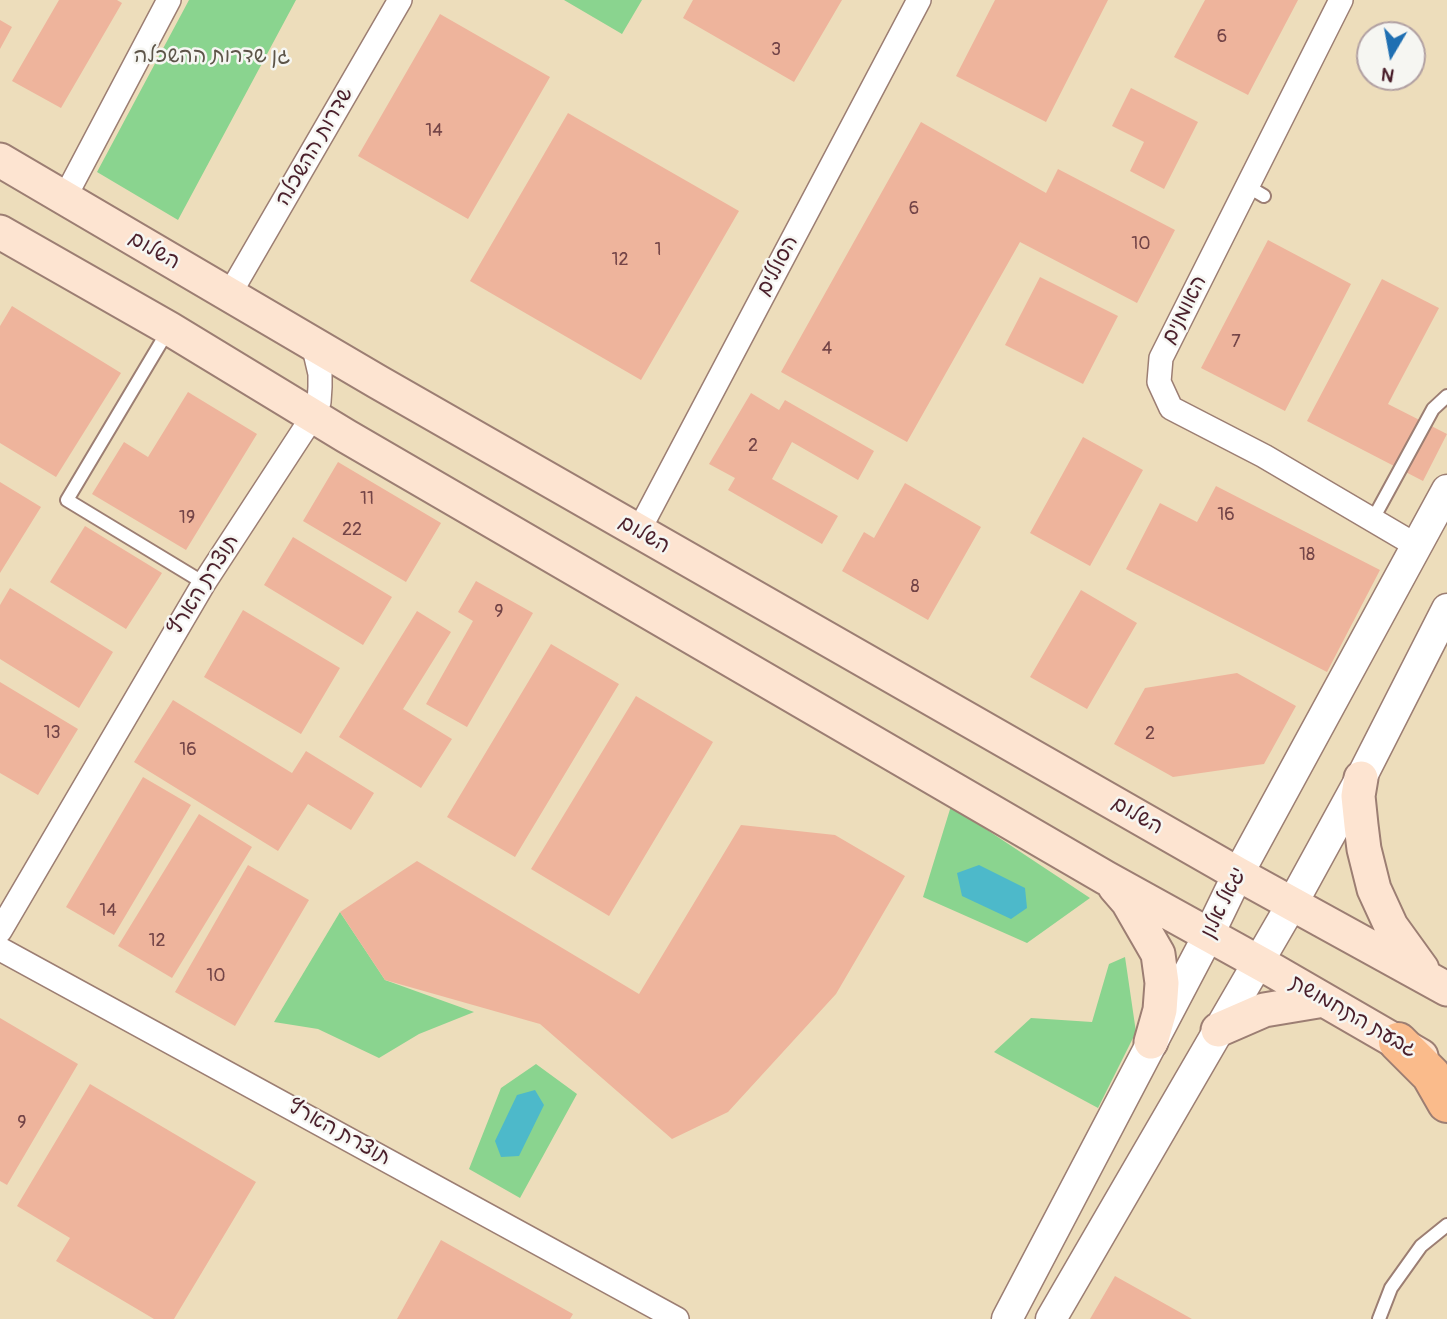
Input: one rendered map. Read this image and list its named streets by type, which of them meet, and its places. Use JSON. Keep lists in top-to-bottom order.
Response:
{
  "streets": {
    "main road": ["השלום", "גבעת התחמושת"],
    "street": [
      "שדרות ההשכלה",
      "הסוללים",
      "האומנים",
      "תוצרת הארץ",
      "יגאל אלון"
    ]
  },
  "crossings": [
    ["שדרות ההשכלה", "השלום"],
    ["השלום", "הסוללים"],
    ["השלום", "תוצרת הארץ"],
    ["השלום", "יגאל אלון"],
    ["האומנים", "יגאל אלון"]
  ],
  "parks": ["גן שדרות ההשכלה"],
  "house_numbers": [
    "6",
    "3",
    "14",
    "6",
    "10",
    "1",
    "12",
    "7",
    "4",
    "2",
    "11",
    "16",
    "19",
    "22",
    "18",
    "8",
    "9",
    "13",
    "2",
    "16",
    "14",
    "12",
    "10",
    "9"
  ],
  "north": "bottom"
}
